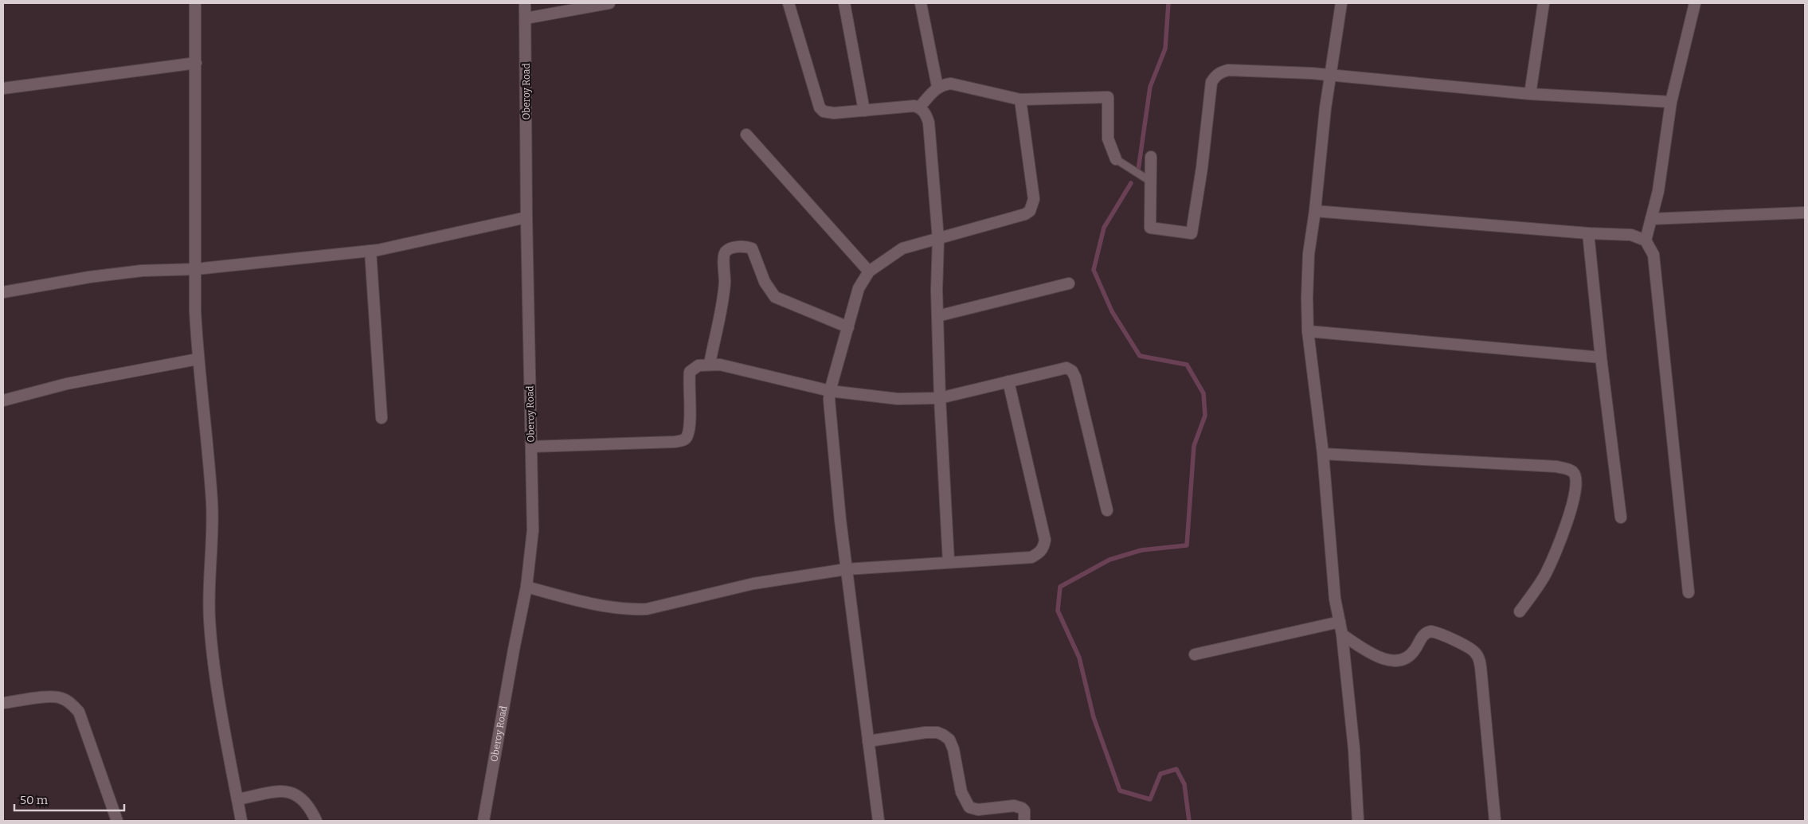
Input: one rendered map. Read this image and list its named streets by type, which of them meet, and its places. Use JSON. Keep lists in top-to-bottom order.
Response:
{
  "streets": {
    "street": ["Oberoy Road"]
  },
  "scale_bar": "50 m"
}
